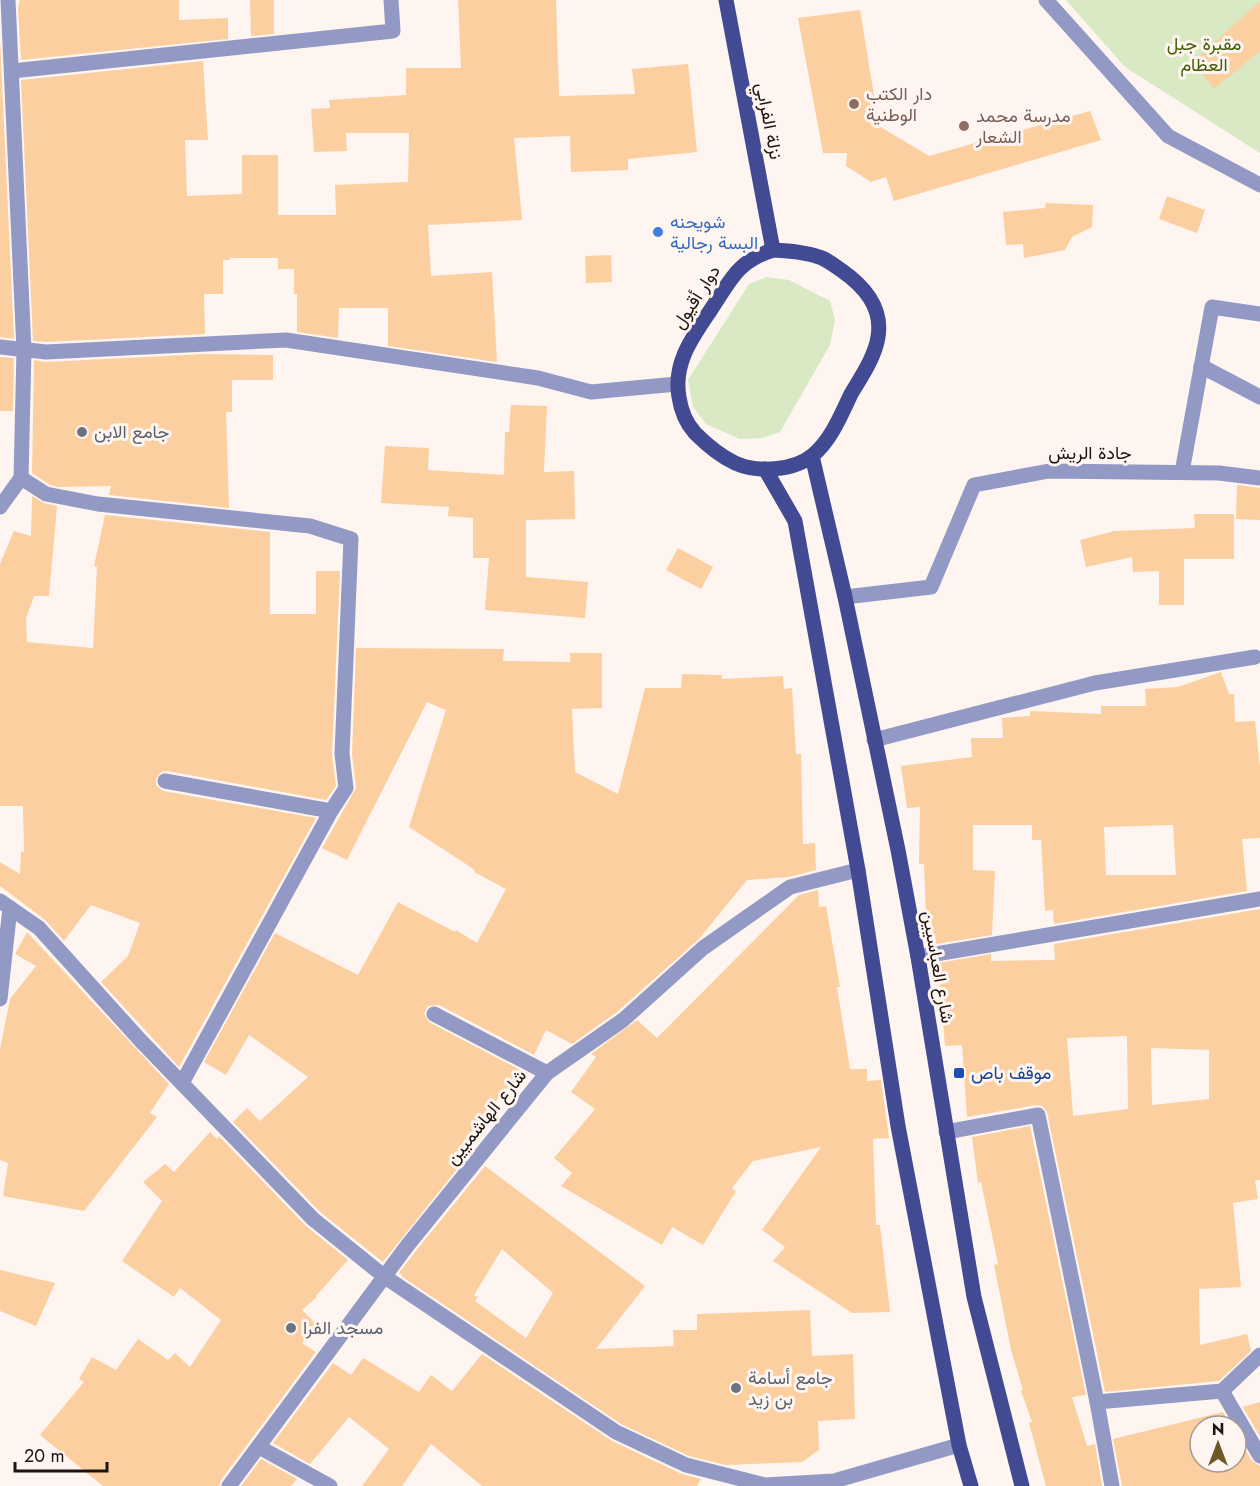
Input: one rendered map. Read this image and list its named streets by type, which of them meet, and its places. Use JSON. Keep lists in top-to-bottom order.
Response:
{
  "streets": {
    "main road": ["نزلة الفرابي", "دوار أقيول", "شارع العباسيين"],
    "street": ["جادة الريش", "شارع الهاشميين"]
  },
  "crossings": [
    ["نزلة الفرابي", "دوار أقيول"],
    ["نزلة الفرابي", "شارع العباسيين"],
    ["دوار أقيول", "شارع العباسيين"],
    ["جادة الريش", "شارع العباسيين"]
  ],
  "parks": ["مقبرة جبل العظام"],
  "places": {
    "other": [
      "دار الكتب الوطنية",
      "مدرسة محمد الشعار",
      "شويحنه البسة رجالية",
      "جامع الابن",
      "مسجد الفرا",
      "جامع أسامة بن زيد"
    ],
    "transit": ["موقف باص"]
  },
  "scale_bar": "20 m",
  "north": "top"
}
